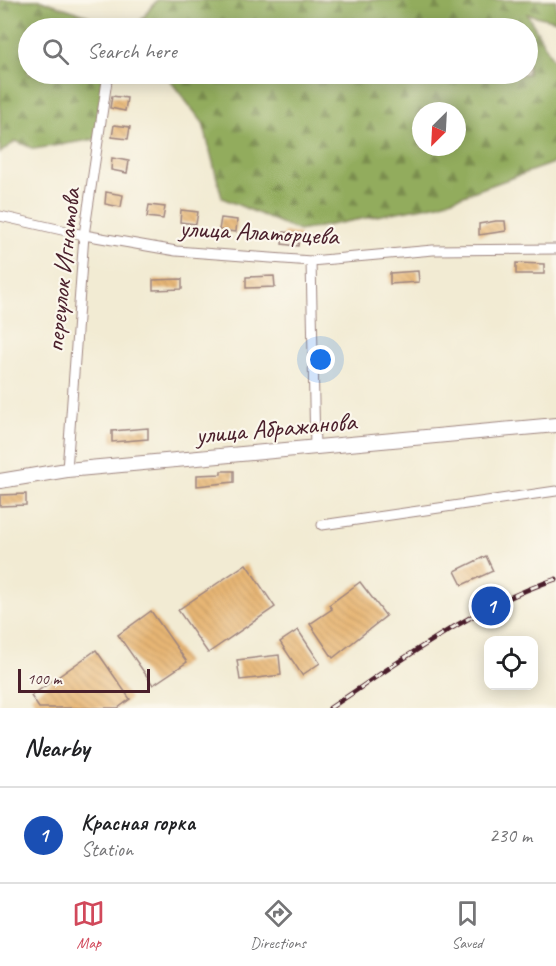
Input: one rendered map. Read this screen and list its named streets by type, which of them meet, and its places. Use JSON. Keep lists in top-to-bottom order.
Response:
{
  "streets": {
    "main road": ["улица Абражанова"],
    "street": ["улица Алаторцева", "переулок Игнатова"]
  },
  "crossings": [
    ["улица Алаторцева", "переулок Игнатова"],
    ["переулок Игнатова", "улица Абражанова"]
  ],
  "scale_bar": "100 m",
  "north": "bottom left",
  "page": {
    "search": "Search here",
    "pins": "1",
    "scale": "100 m",
    "heading": "Nearby",
    "list": [
      {
        "mark": "1",
        "name": "Красная горка",
        "note": "Station",
        "value": "230 m"
      }
    ],
    "nav": ["Map", "Directions", "Saved"]
  }
}
